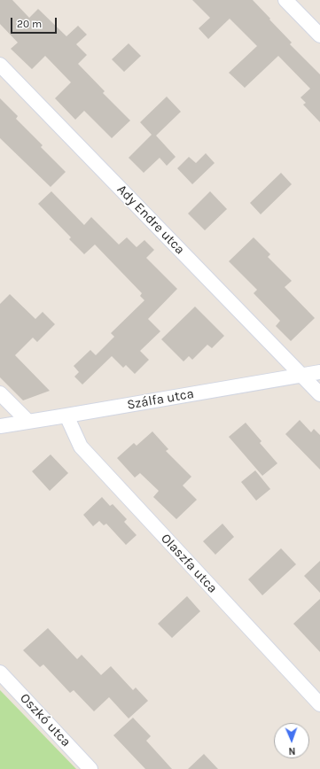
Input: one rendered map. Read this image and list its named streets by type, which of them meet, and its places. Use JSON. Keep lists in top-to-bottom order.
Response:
{
  "streets": {
    "street": [
      "Ady Endre utca",
      "Szálfa utca",
      "Olaszfa utca",
      "Oszkó utca"
    ]
  },
  "crossings": [
    ["Ady Endre utca", "Szálfa utca"],
    ["Szálfa utca", "Olaszfa utca"]
  ],
  "scale_bar": "20 m",
  "north": "bottom"
}
